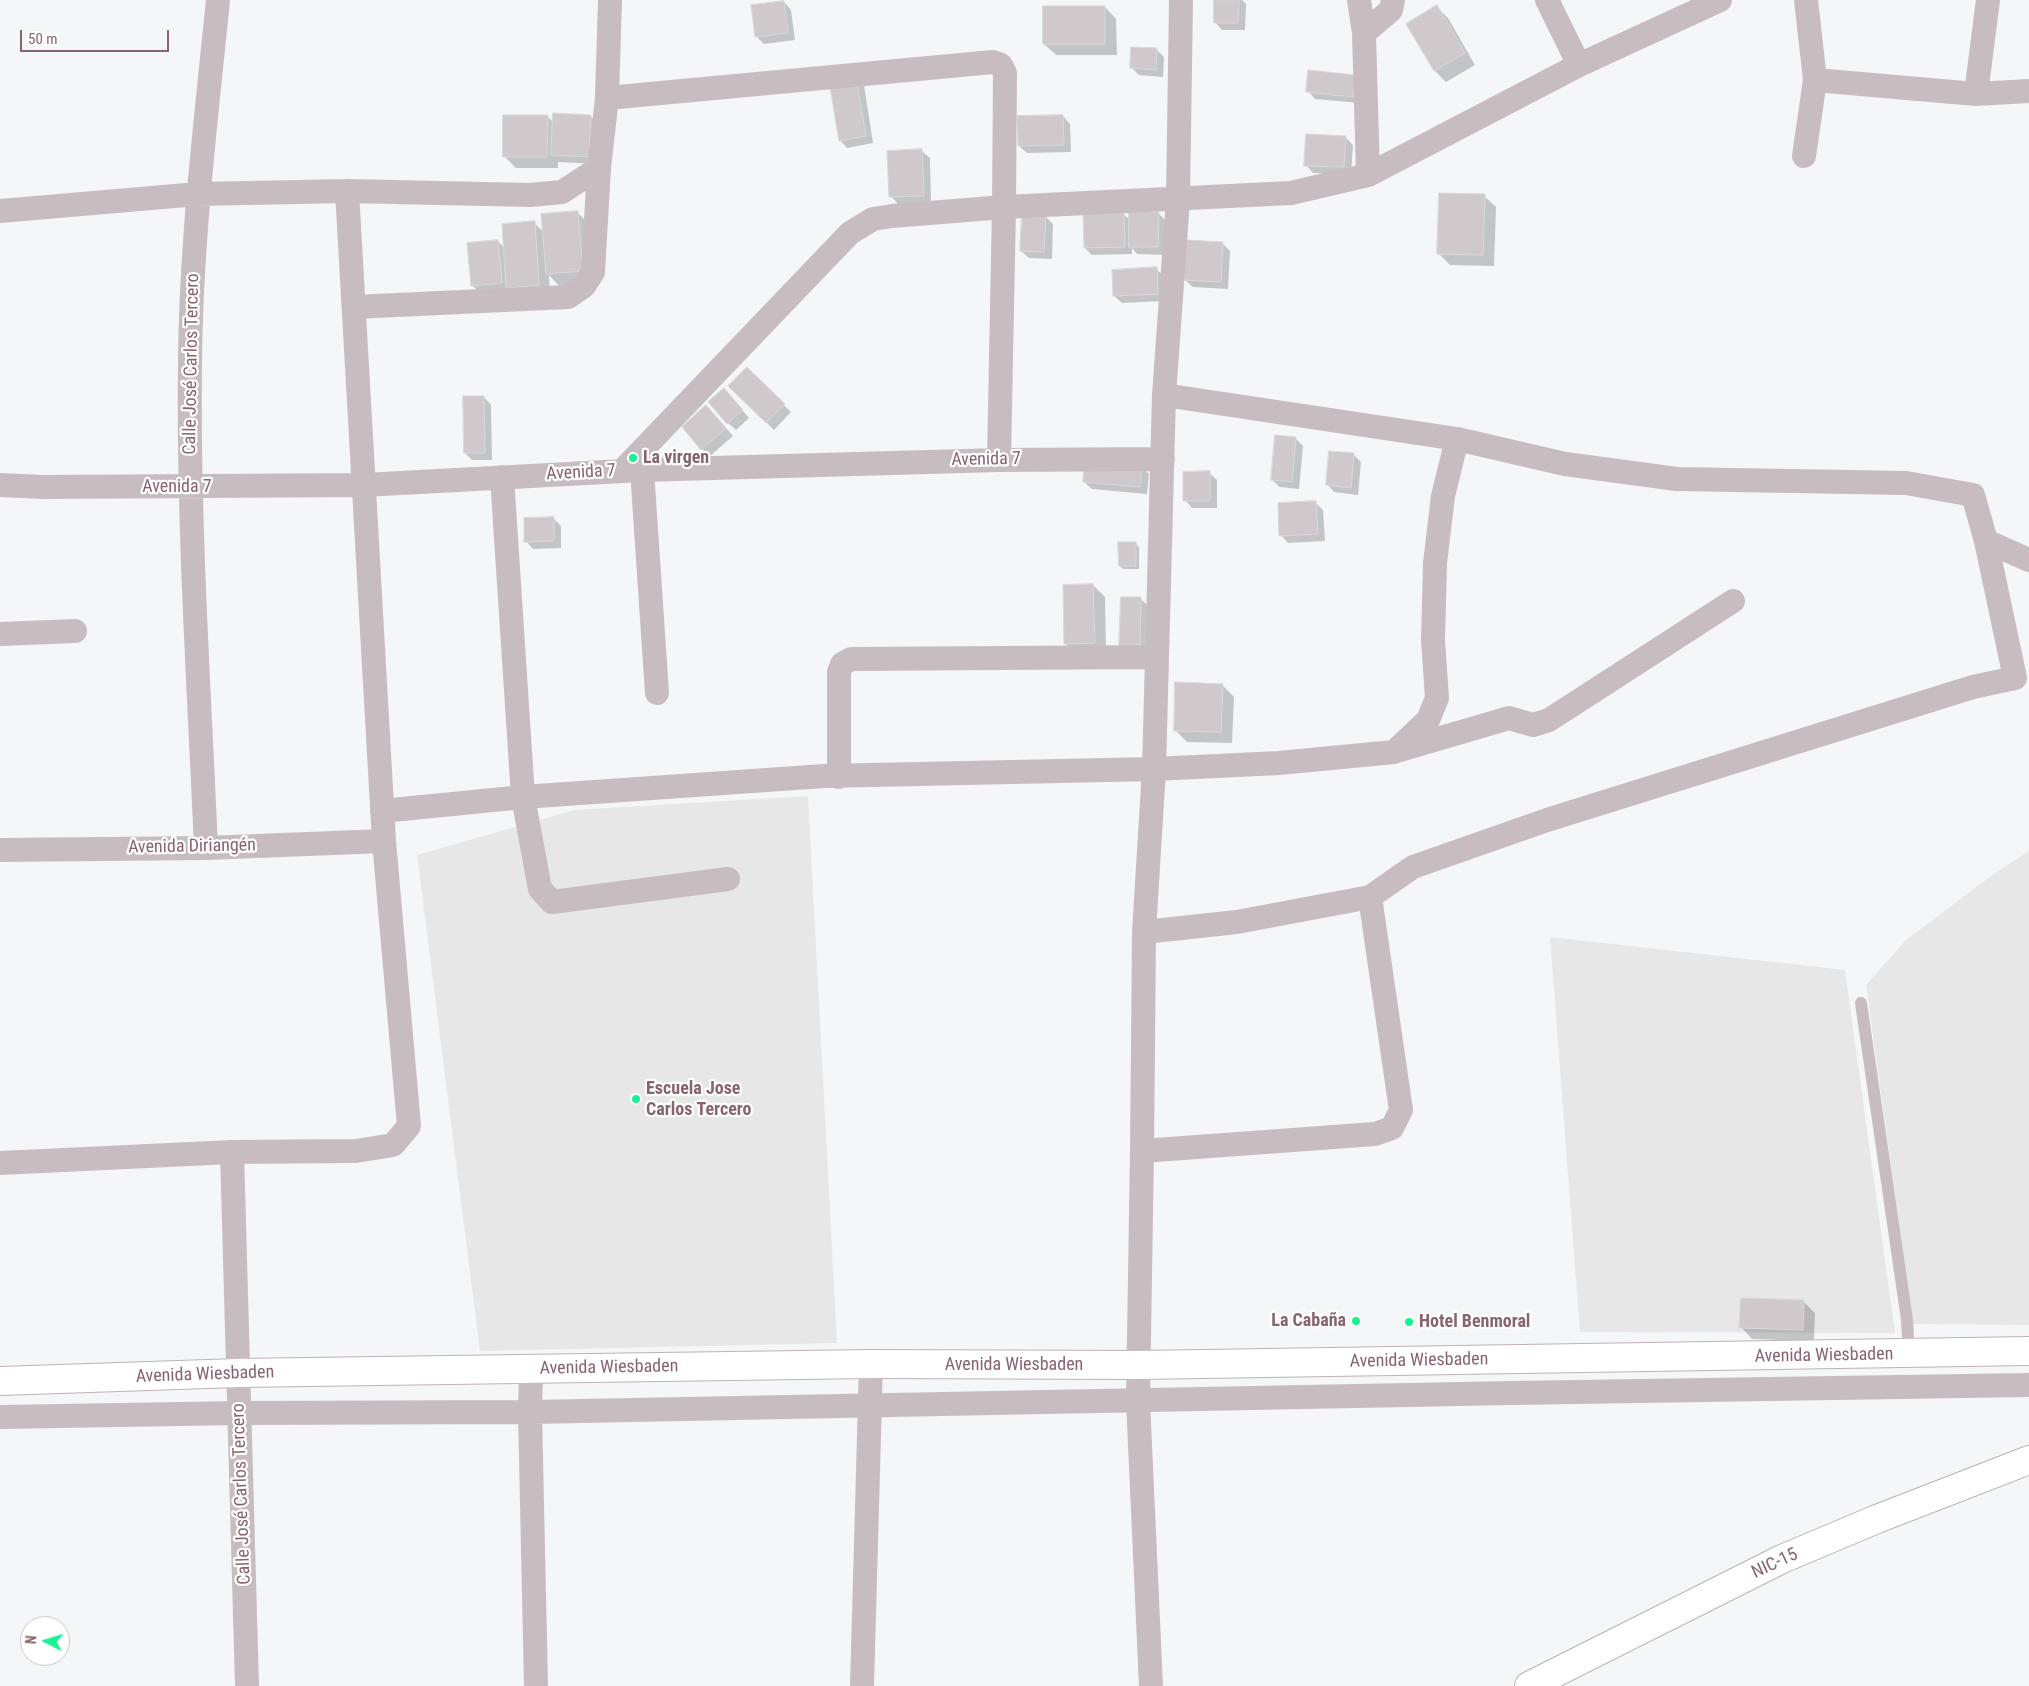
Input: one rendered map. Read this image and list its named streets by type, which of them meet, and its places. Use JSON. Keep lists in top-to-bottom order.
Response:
{
  "streets": {
    "main road": ["Avenida Wiesbaden", "NIC-15"],
    "street": ["Calle José Carlos Tercero", "Avenida 7", "Avenida Diriangén"]
  },
  "crossings": [
    ["Calle José Carlos Tercero", "Avenida 7"],
    ["Calle José Carlos Tercero", "Avenida Diriangén"],
    ["Calle José Carlos Tercero", "Avenida Wiesbaden"]
  ],
  "places": [
    "La virgen",
    "Escuela Jose Carlos Tercero",
    "La Cabaña",
    "Hotel Benmoral"
  ],
  "scale_bar": "50 m",
  "north": "left"
}
